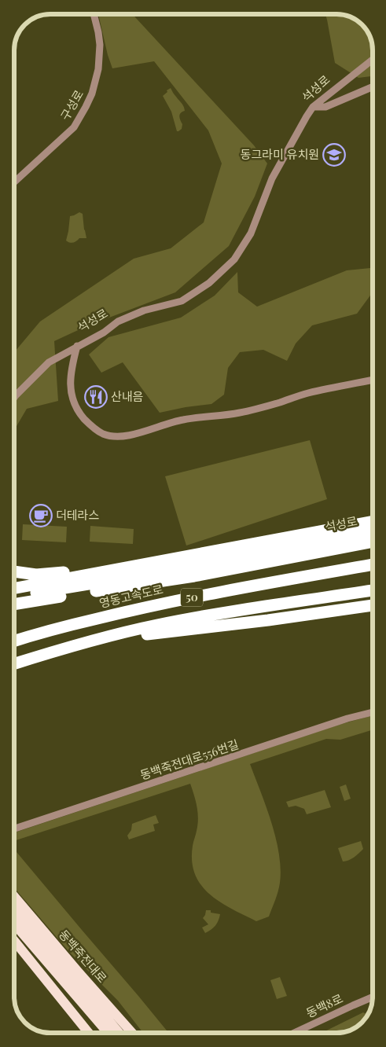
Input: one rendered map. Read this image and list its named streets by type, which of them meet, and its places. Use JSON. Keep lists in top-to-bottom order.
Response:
{
  "streets": {
    "highway": ["석성로", "영동고속도로", "50"],
    "main road": ["동백죽전대로"],
    "street": ["구성로", "동백죽전대로556번길", "동백8로"]
  },
  "places": {
    "school or university": ["동그라미 유치원"],
    "restaurant": ["산내음"],
    "cafe": ["더테라스"]
  }
}
